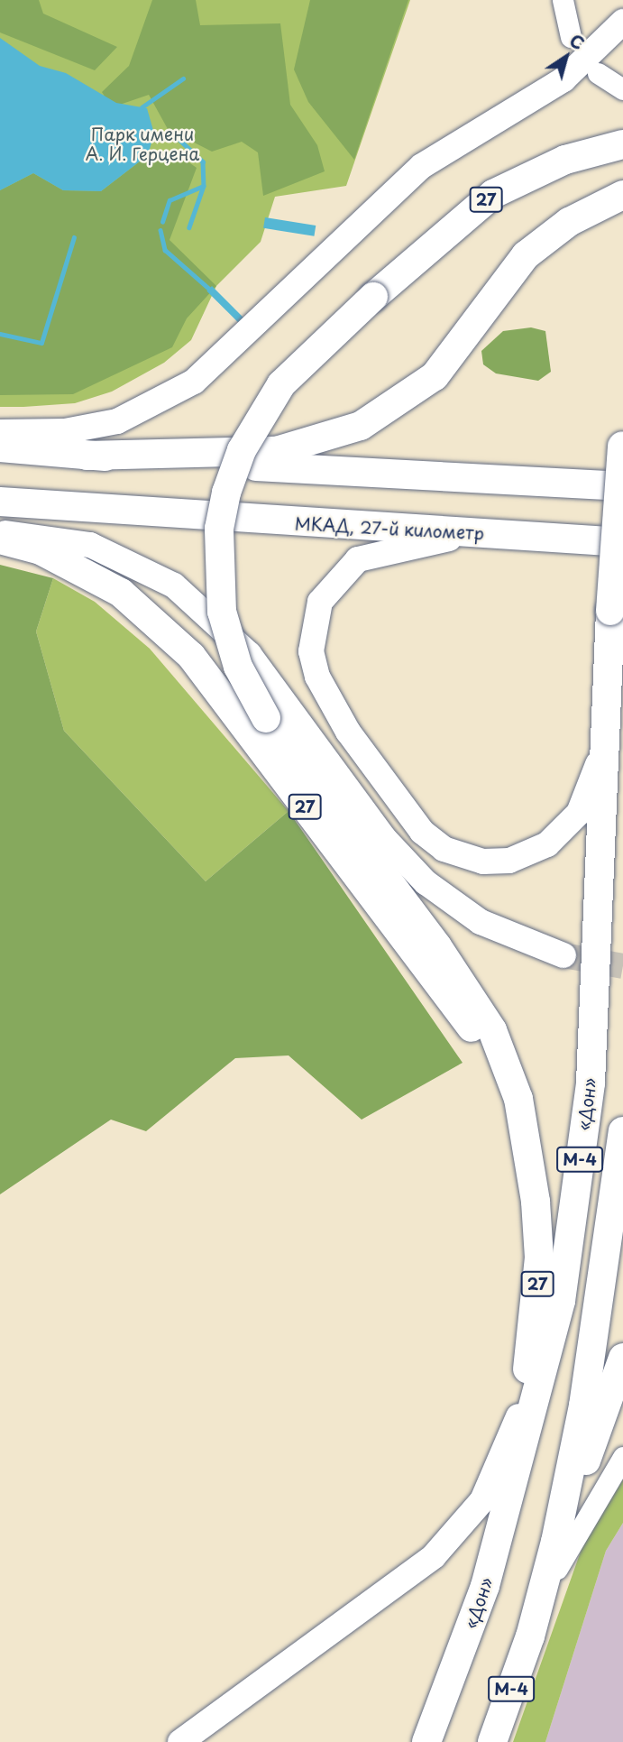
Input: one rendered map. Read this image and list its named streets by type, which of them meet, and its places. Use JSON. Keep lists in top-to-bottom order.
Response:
{
  "streets": {
    "highway": [
      "27",
      "МКАД, 27-й километр",
      "«Дон»",
      "М-4"
    ]
  },
  "crossings": [
    ["27", "«Дон»"]
  ],
  "parks": ["Парк имени А. И. Герцена"],
  "north": "top right"
}
